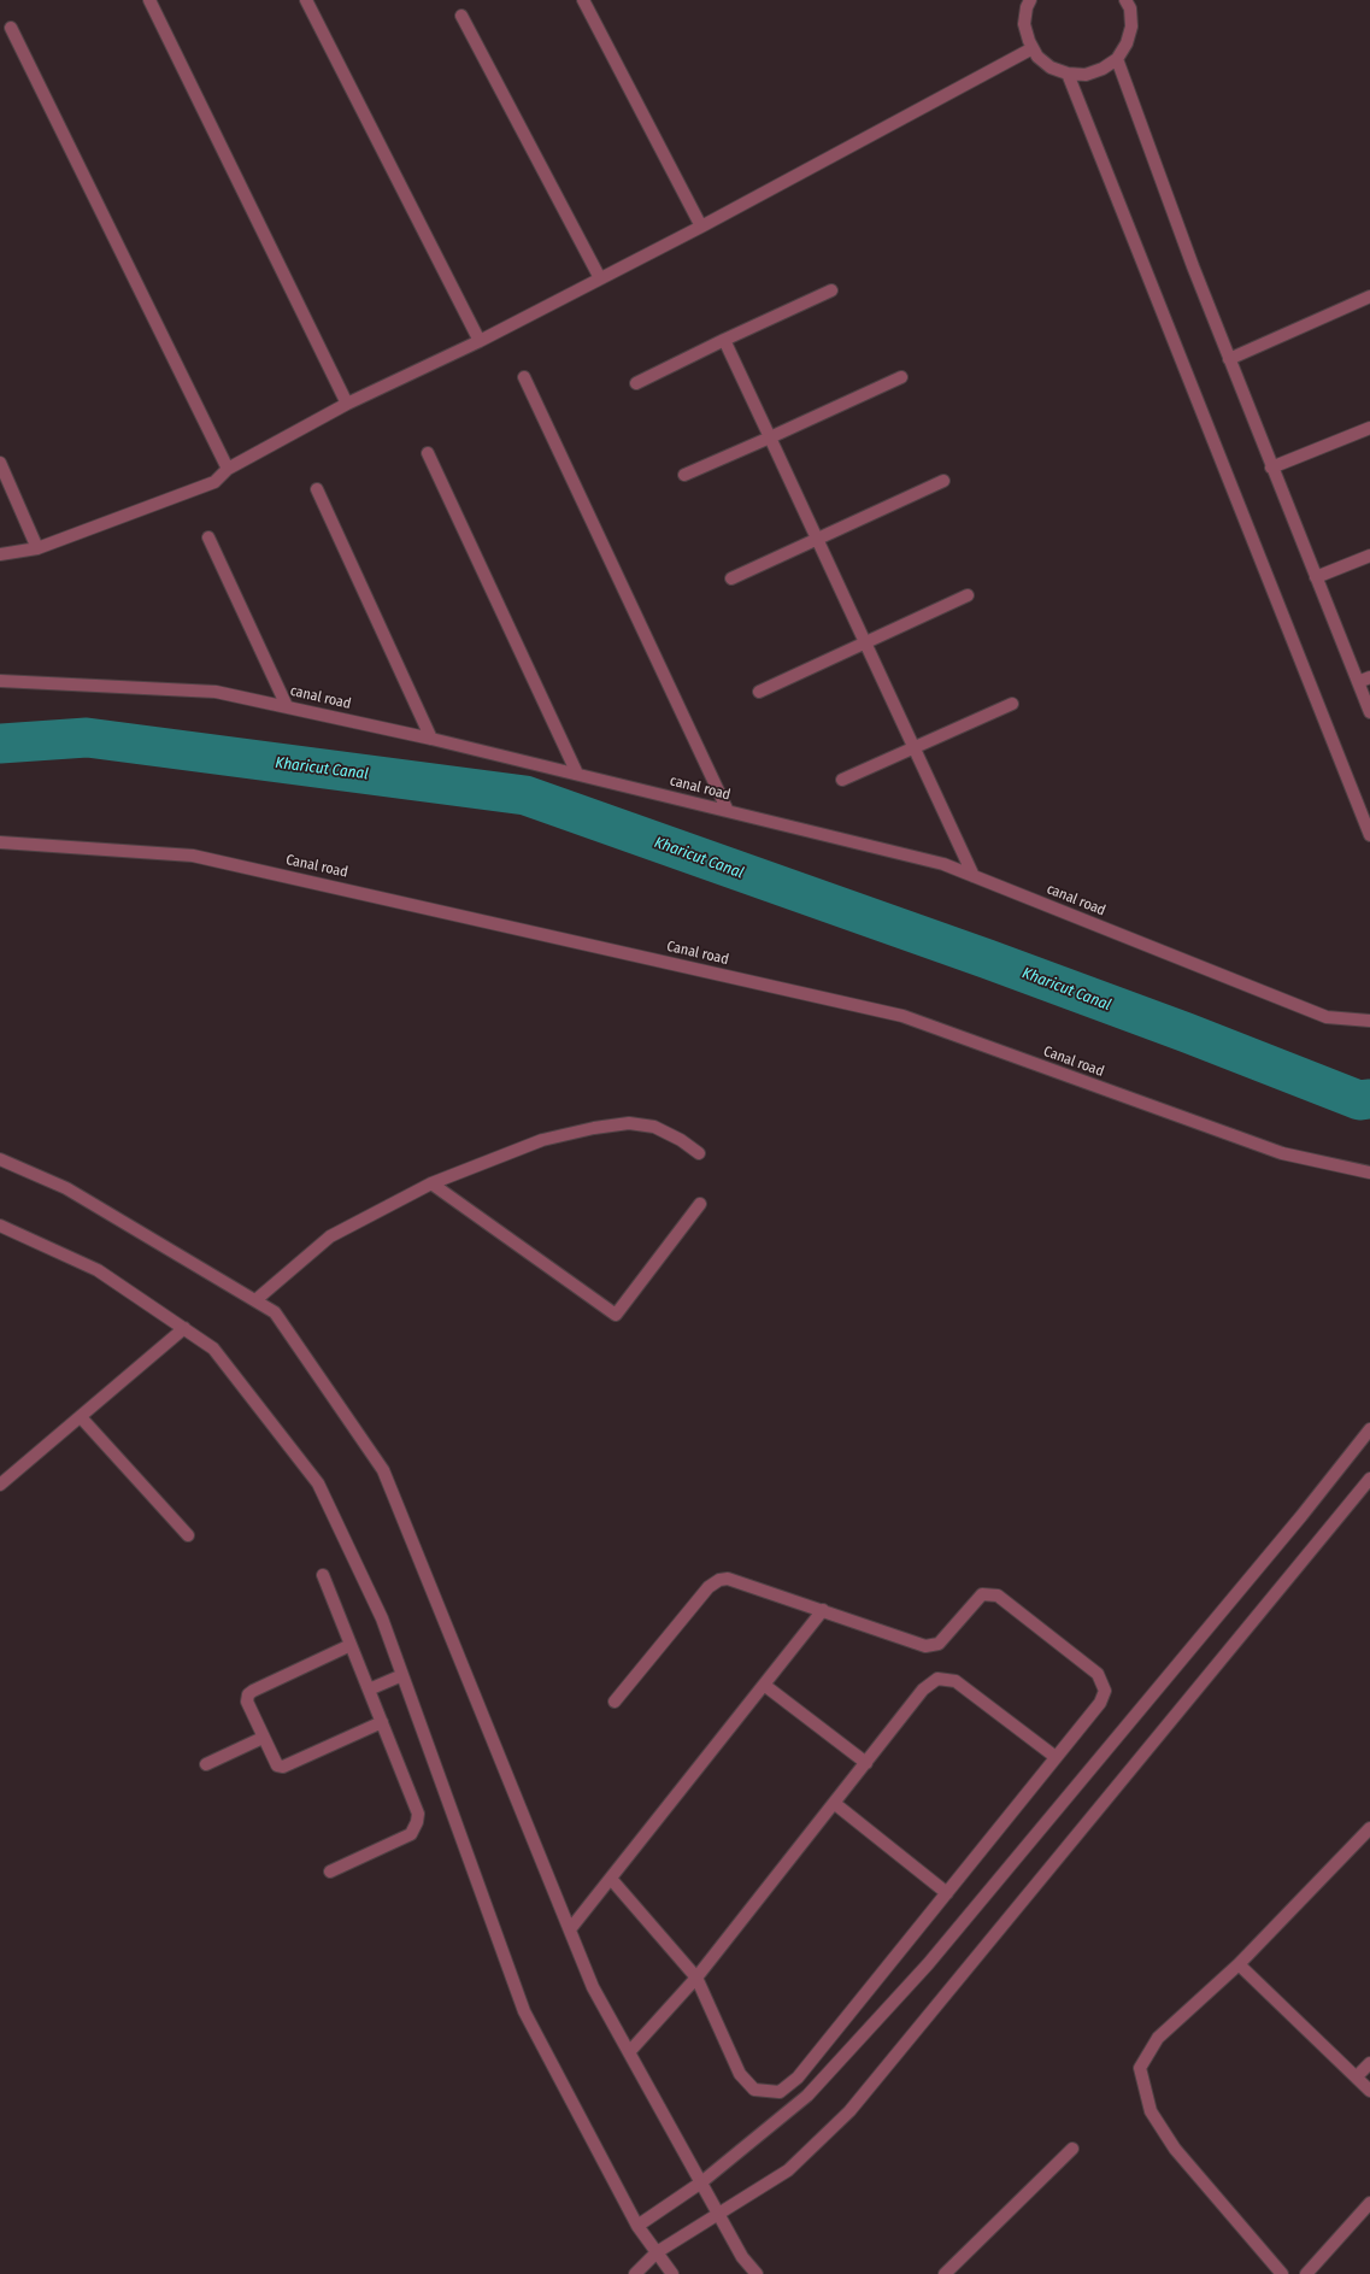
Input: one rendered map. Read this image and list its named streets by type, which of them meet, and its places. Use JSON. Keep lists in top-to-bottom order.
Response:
{
  "streets": {
    "street": ["canal road", "Canal road"]
  },
  "water": ["Kharicut Canal"]
}
